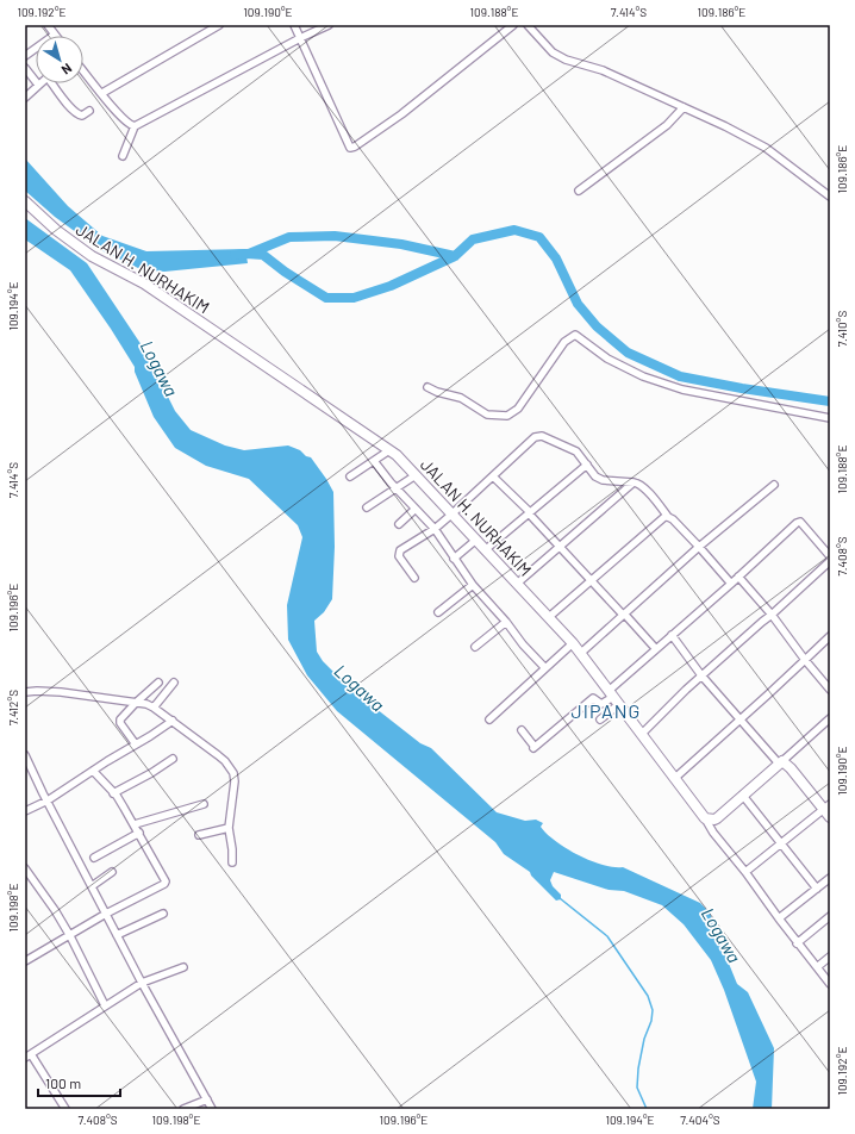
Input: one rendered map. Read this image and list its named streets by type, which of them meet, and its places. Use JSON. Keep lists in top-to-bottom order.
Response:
{
  "streets": {
    "main road": ["JALAN H. NURHAKIM"]
  },
  "districts": ["JIPANG"],
  "water": ["Logawa"],
  "scale_bar": "100 m",
  "north": "bottom right",
  "coordinates": [
    "109.192°E",
    "109.190°E",
    "109.188°E",
    "7.414°S",
    "109.186°E",
    "109.194°E",
    "7.410°S",
    "7.408°S",
    "109.196°E",
    "7.412°S",
    "109.198°E",
    "7.404°S"
  ]
}
